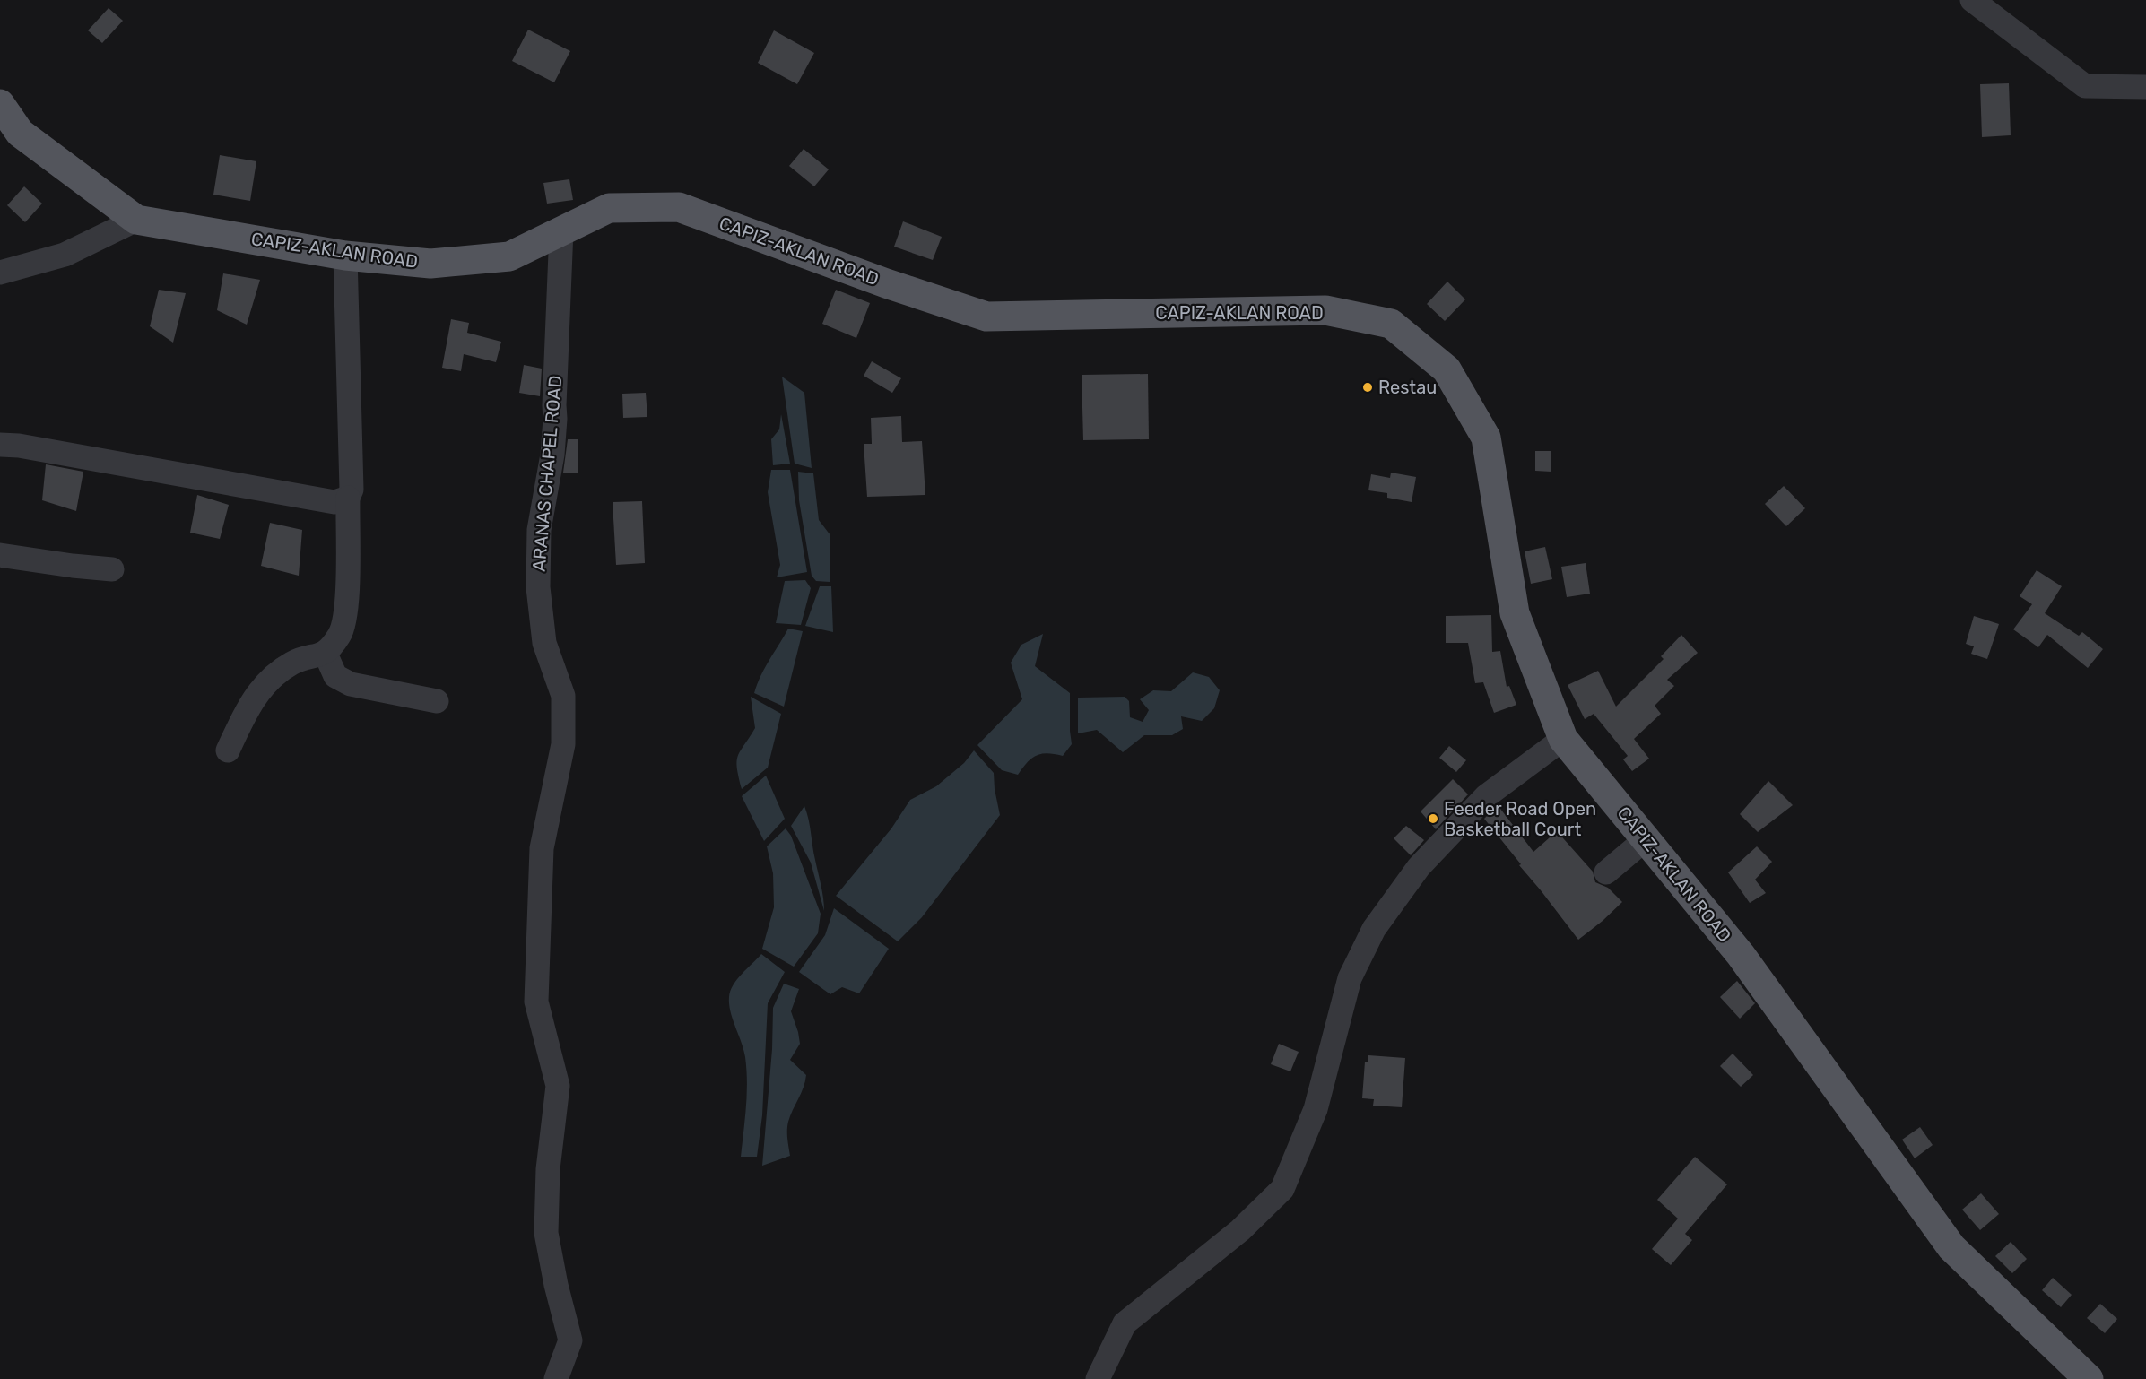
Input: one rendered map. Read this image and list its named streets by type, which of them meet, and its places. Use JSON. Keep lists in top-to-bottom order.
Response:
{
  "streets": {
    "main road": ["CAPIZ-AKLAN ROAD"],
    "street": ["ARANAS CHAPEL ROAD"]
  },
  "crossings": [
    ["CAPIZ-AKLAN ROAD", "ARANAS CHAPEL ROAD"]
  ],
  "places": ["Restau", "Feeder Road Open Basketball Court"]
}
